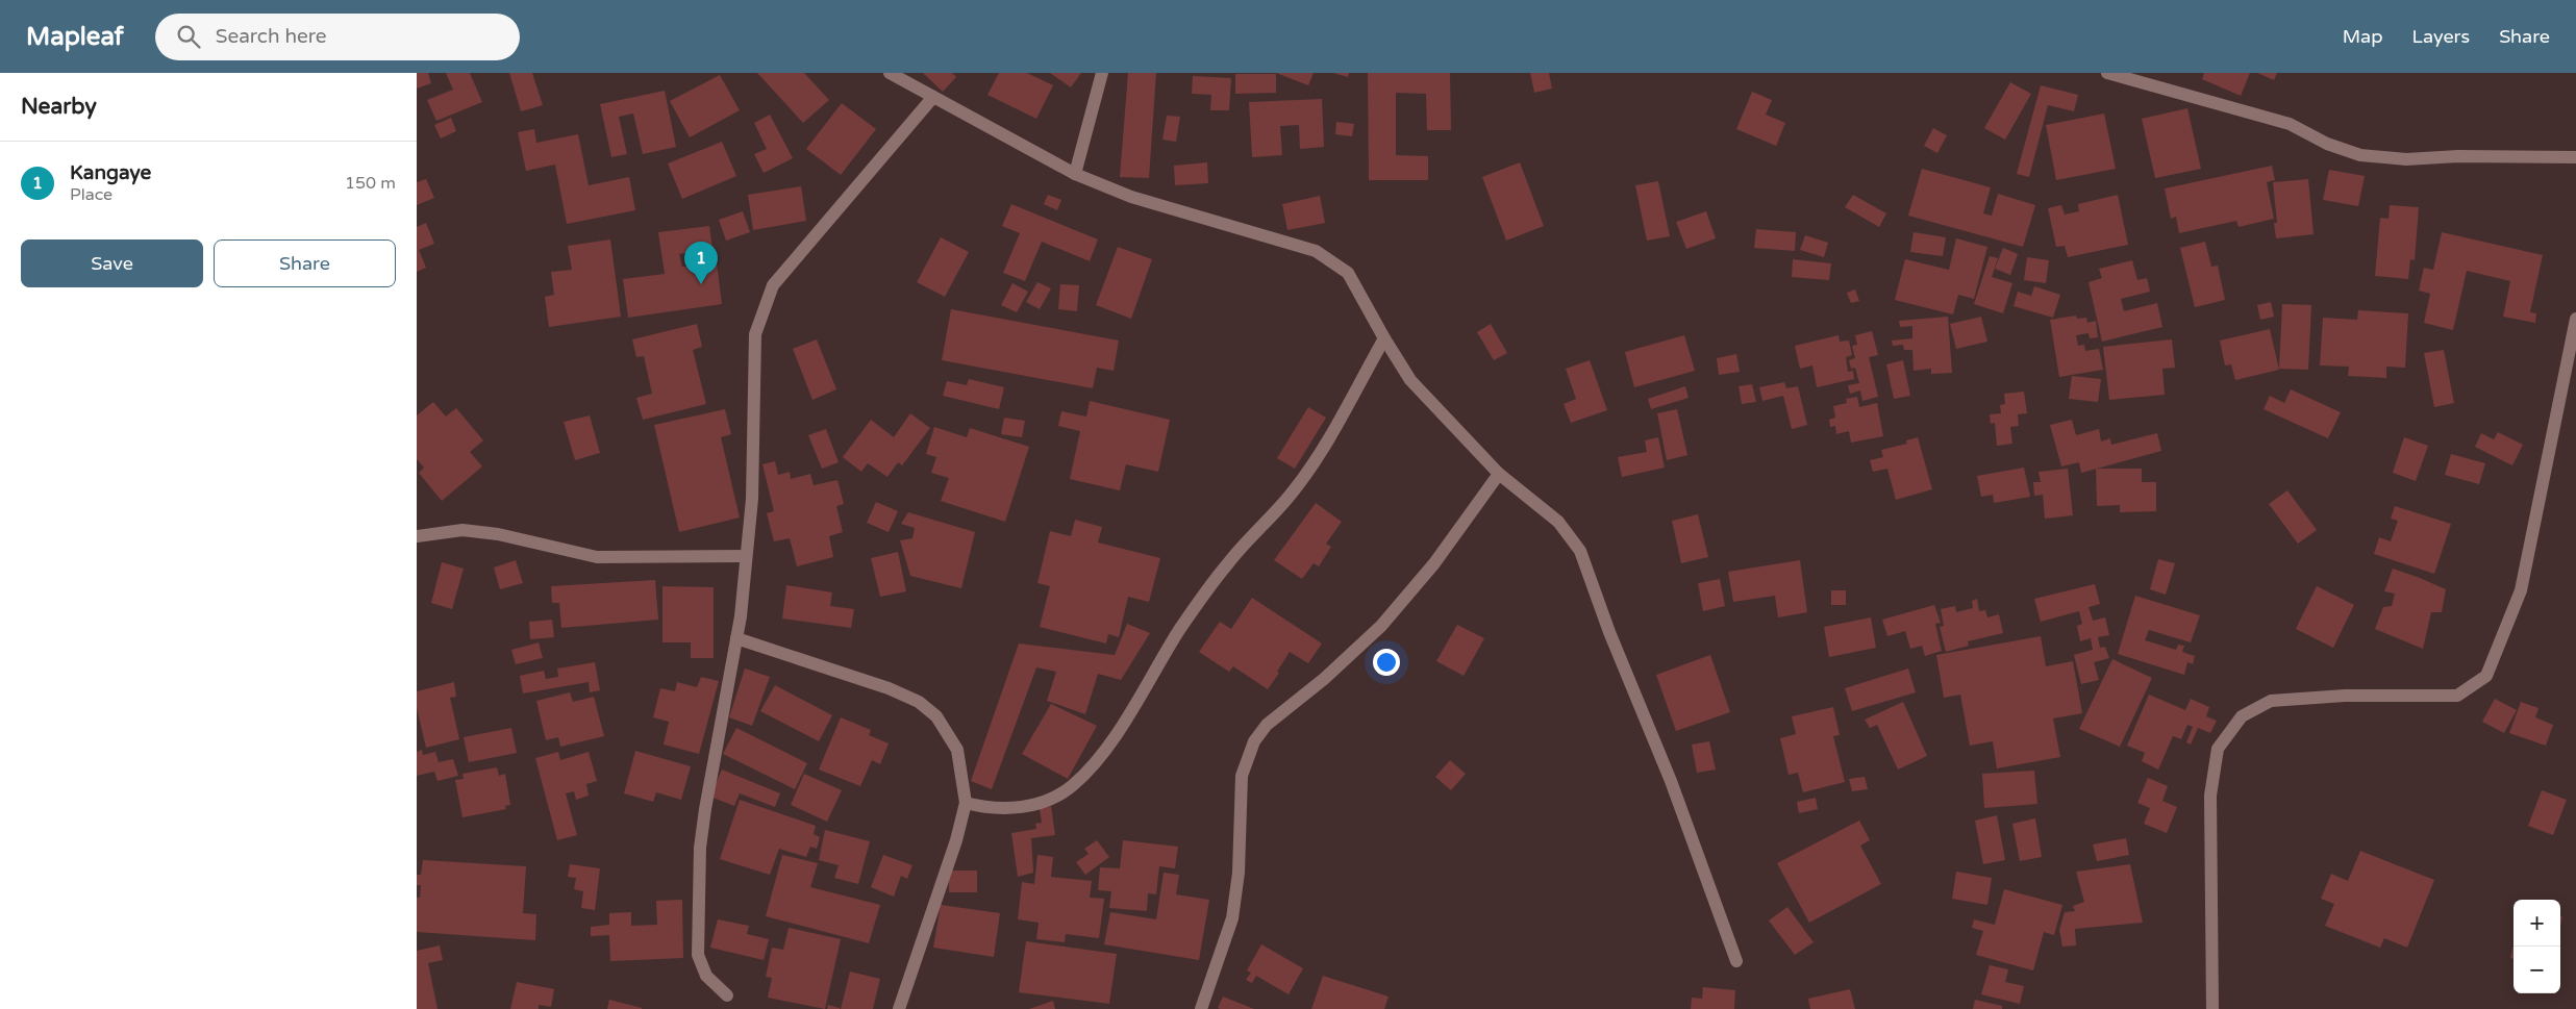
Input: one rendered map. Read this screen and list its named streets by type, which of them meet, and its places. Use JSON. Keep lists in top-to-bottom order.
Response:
{
  "page": {
    "header": "Mapleaf",
    "search": "Search here",
    "nav": ["Map", "Layers", "Share"],
    "heading": "Nearby",
    "list": [
      {
        "mark": "1",
        "name": "Kangaye",
        "note": "Place",
        "value": "150 m"
      }
    ],
    "buttons": ["Save", "Share"],
    "pins": "1",
    "map_buttons": ["+", "−"]
  }
}
